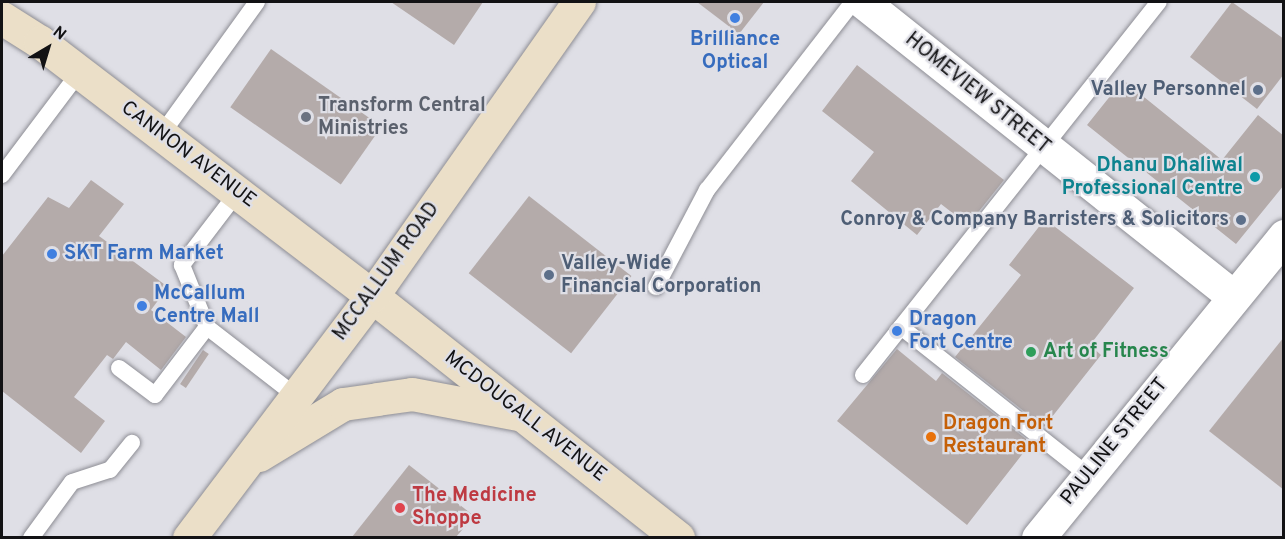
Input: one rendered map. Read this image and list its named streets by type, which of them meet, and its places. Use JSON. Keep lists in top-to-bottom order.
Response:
{
  "streets": {
    "main road": ["CANNON AVENUE", "MCCALLUM ROAD", "MCDOUGALL AVENUE"],
    "street": ["HOMEVIEW STREET", "PAULINE STREET"]
  },
  "crossings": [
    ["HOMEVIEW STREET", "PAULINE STREET"],
    ["CANNON AVENUE", "MCCALLUM ROAD"],
    ["CANNON AVENUE", "MCDOUGALL AVENUE"],
    ["MCCALLUM ROAD", "MCDOUGALL AVENUE"]
  ],
  "places": [
    "Brilliance Optical",
    "Valley Personnel",
    "Transform Central Ministries",
    "Dhanu Dhaliwal Professional Centre",
    "Conroy & Company Barristers & Solicitors",
    "SKT Farm Market",
    "Valley-Wide Financial Corporation",
    "McCallum Centre Mall",
    "Dragon Fort Centre",
    "Art of Fitness",
    "Dragon Fort Restaurant",
    "The Medicine Shoppe"
  ],
  "north": "top right"
}
